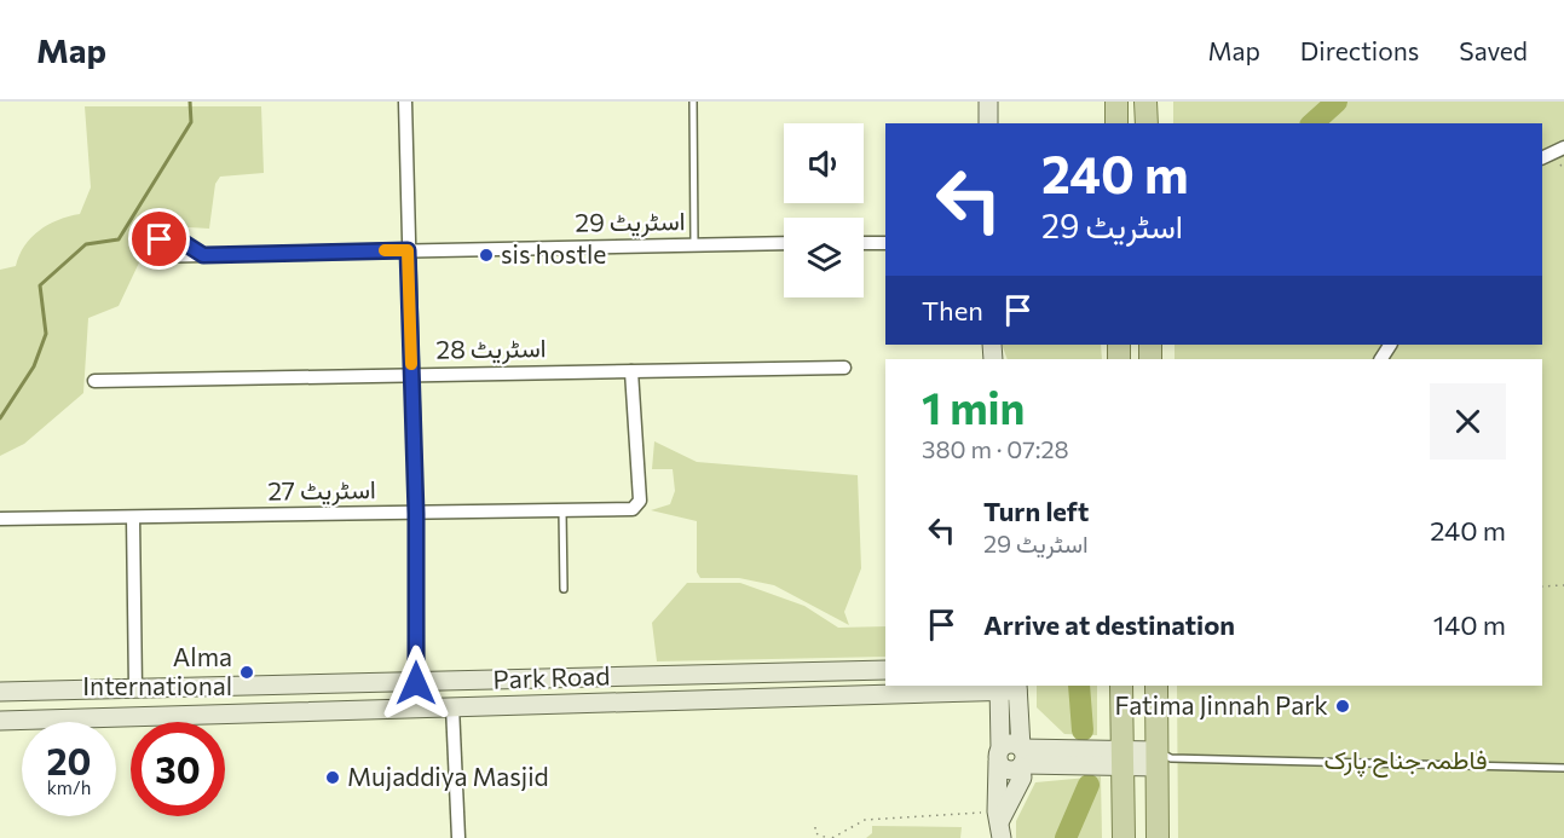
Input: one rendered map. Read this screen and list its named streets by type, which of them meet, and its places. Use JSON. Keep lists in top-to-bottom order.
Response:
{
  "streets": {
    "street": [
      "اسٹریٹ 29",
      "اسٹریٹ 28",
      "اسٹریٹ 27",
      "Park Road"
    ]
  },
  "crossings": [
    ["اسٹریٹ 28", "اسٹریٹ 27"]
  ],
  "parks": ["فاطمہ جناح پارک"],
  "places": [
    "sis hostle",
    "Alma International",
    "Fatima Jinnah Park",
    "Mujaddiya Masjid"
  ],
  "page": {
    "header": "Map",
    "nav": ["Map", "Directions", "Saved"],
    "turn": ["240 m", "اسٹریٹ 29"],
    "then": "Then",
    "heading": ["1 min", "380 m · 07:28"],
    "list": [
      {
        "name": "Turn left",
        "note": "اسٹریٹ 29",
        "value": "240 m"
      },
      {
        "name": "Arrive at destination",
        "value": "140 m"
      }
    ],
    "speed": "20 km/h",
    "limit": "30"
  }
}
